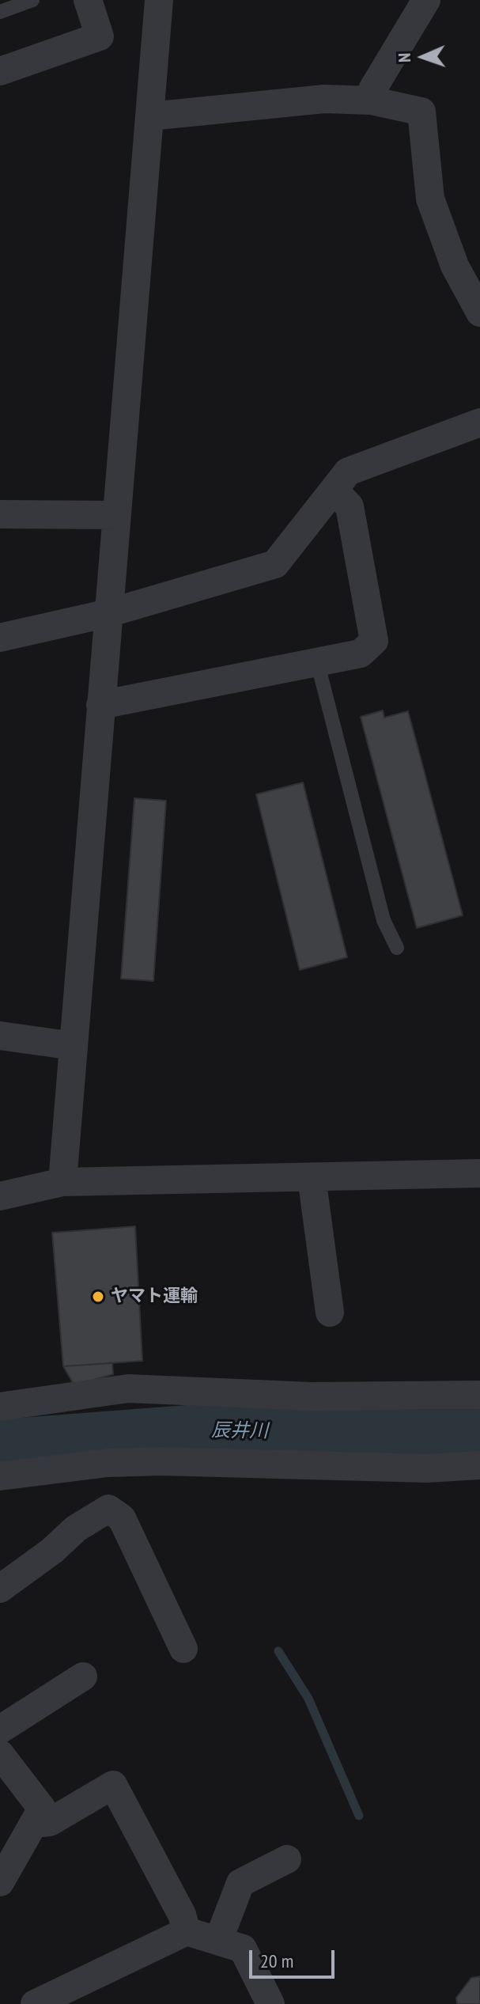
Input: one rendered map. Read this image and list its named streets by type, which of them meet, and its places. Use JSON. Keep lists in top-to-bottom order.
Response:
{
  "water": ["辰井川"],
  "places": ["ヤマト運輸"],
  "scale_bar": "20 m",
  "north": "left"
}
